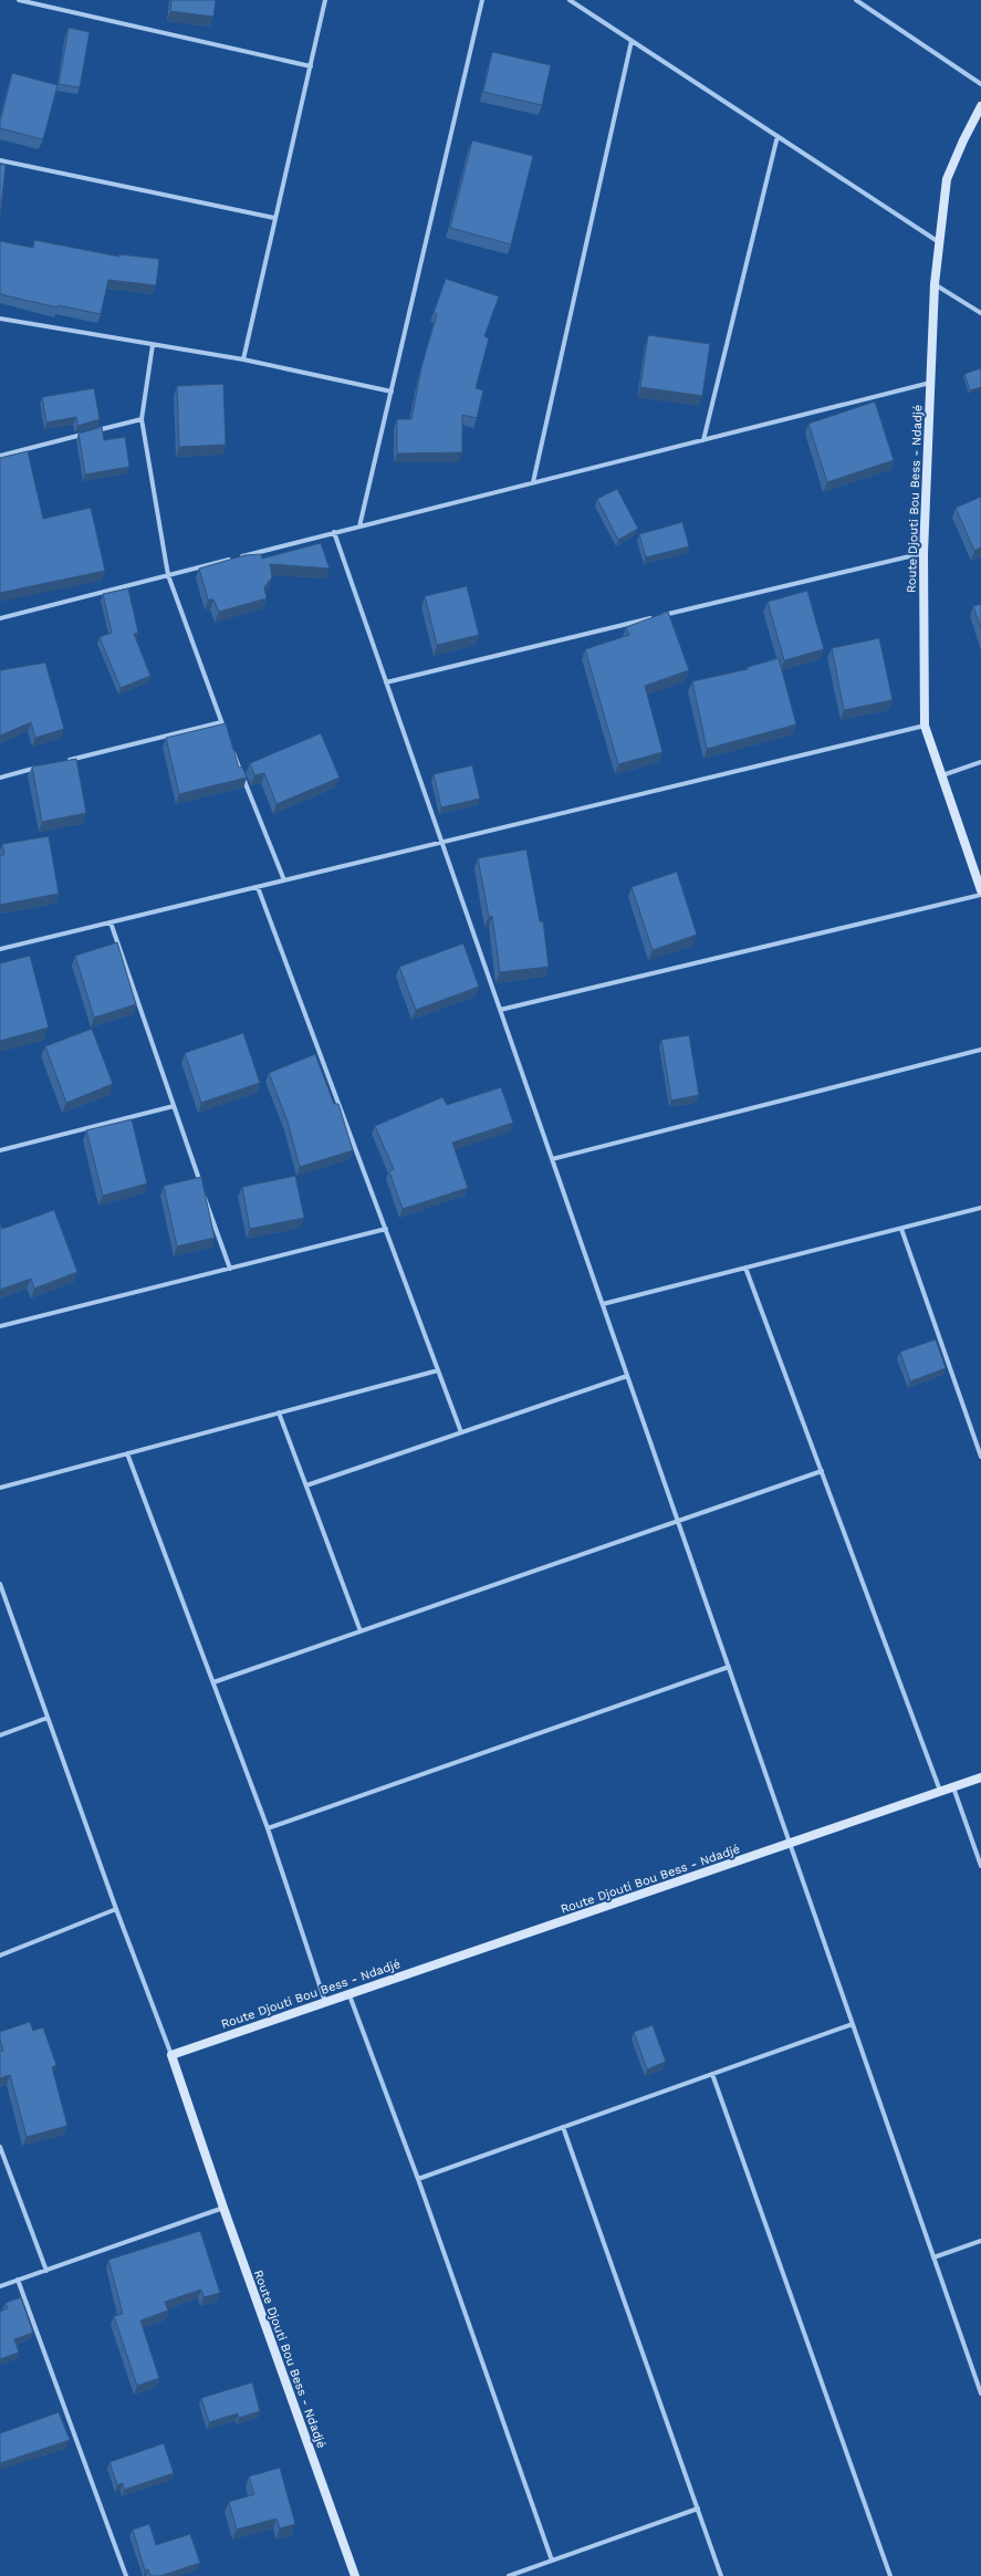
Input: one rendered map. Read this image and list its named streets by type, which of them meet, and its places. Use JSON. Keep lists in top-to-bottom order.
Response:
{
  "streets": {
    "main road": ["Route Djouti Bou Bess - Ndadjé"]
  }
}
